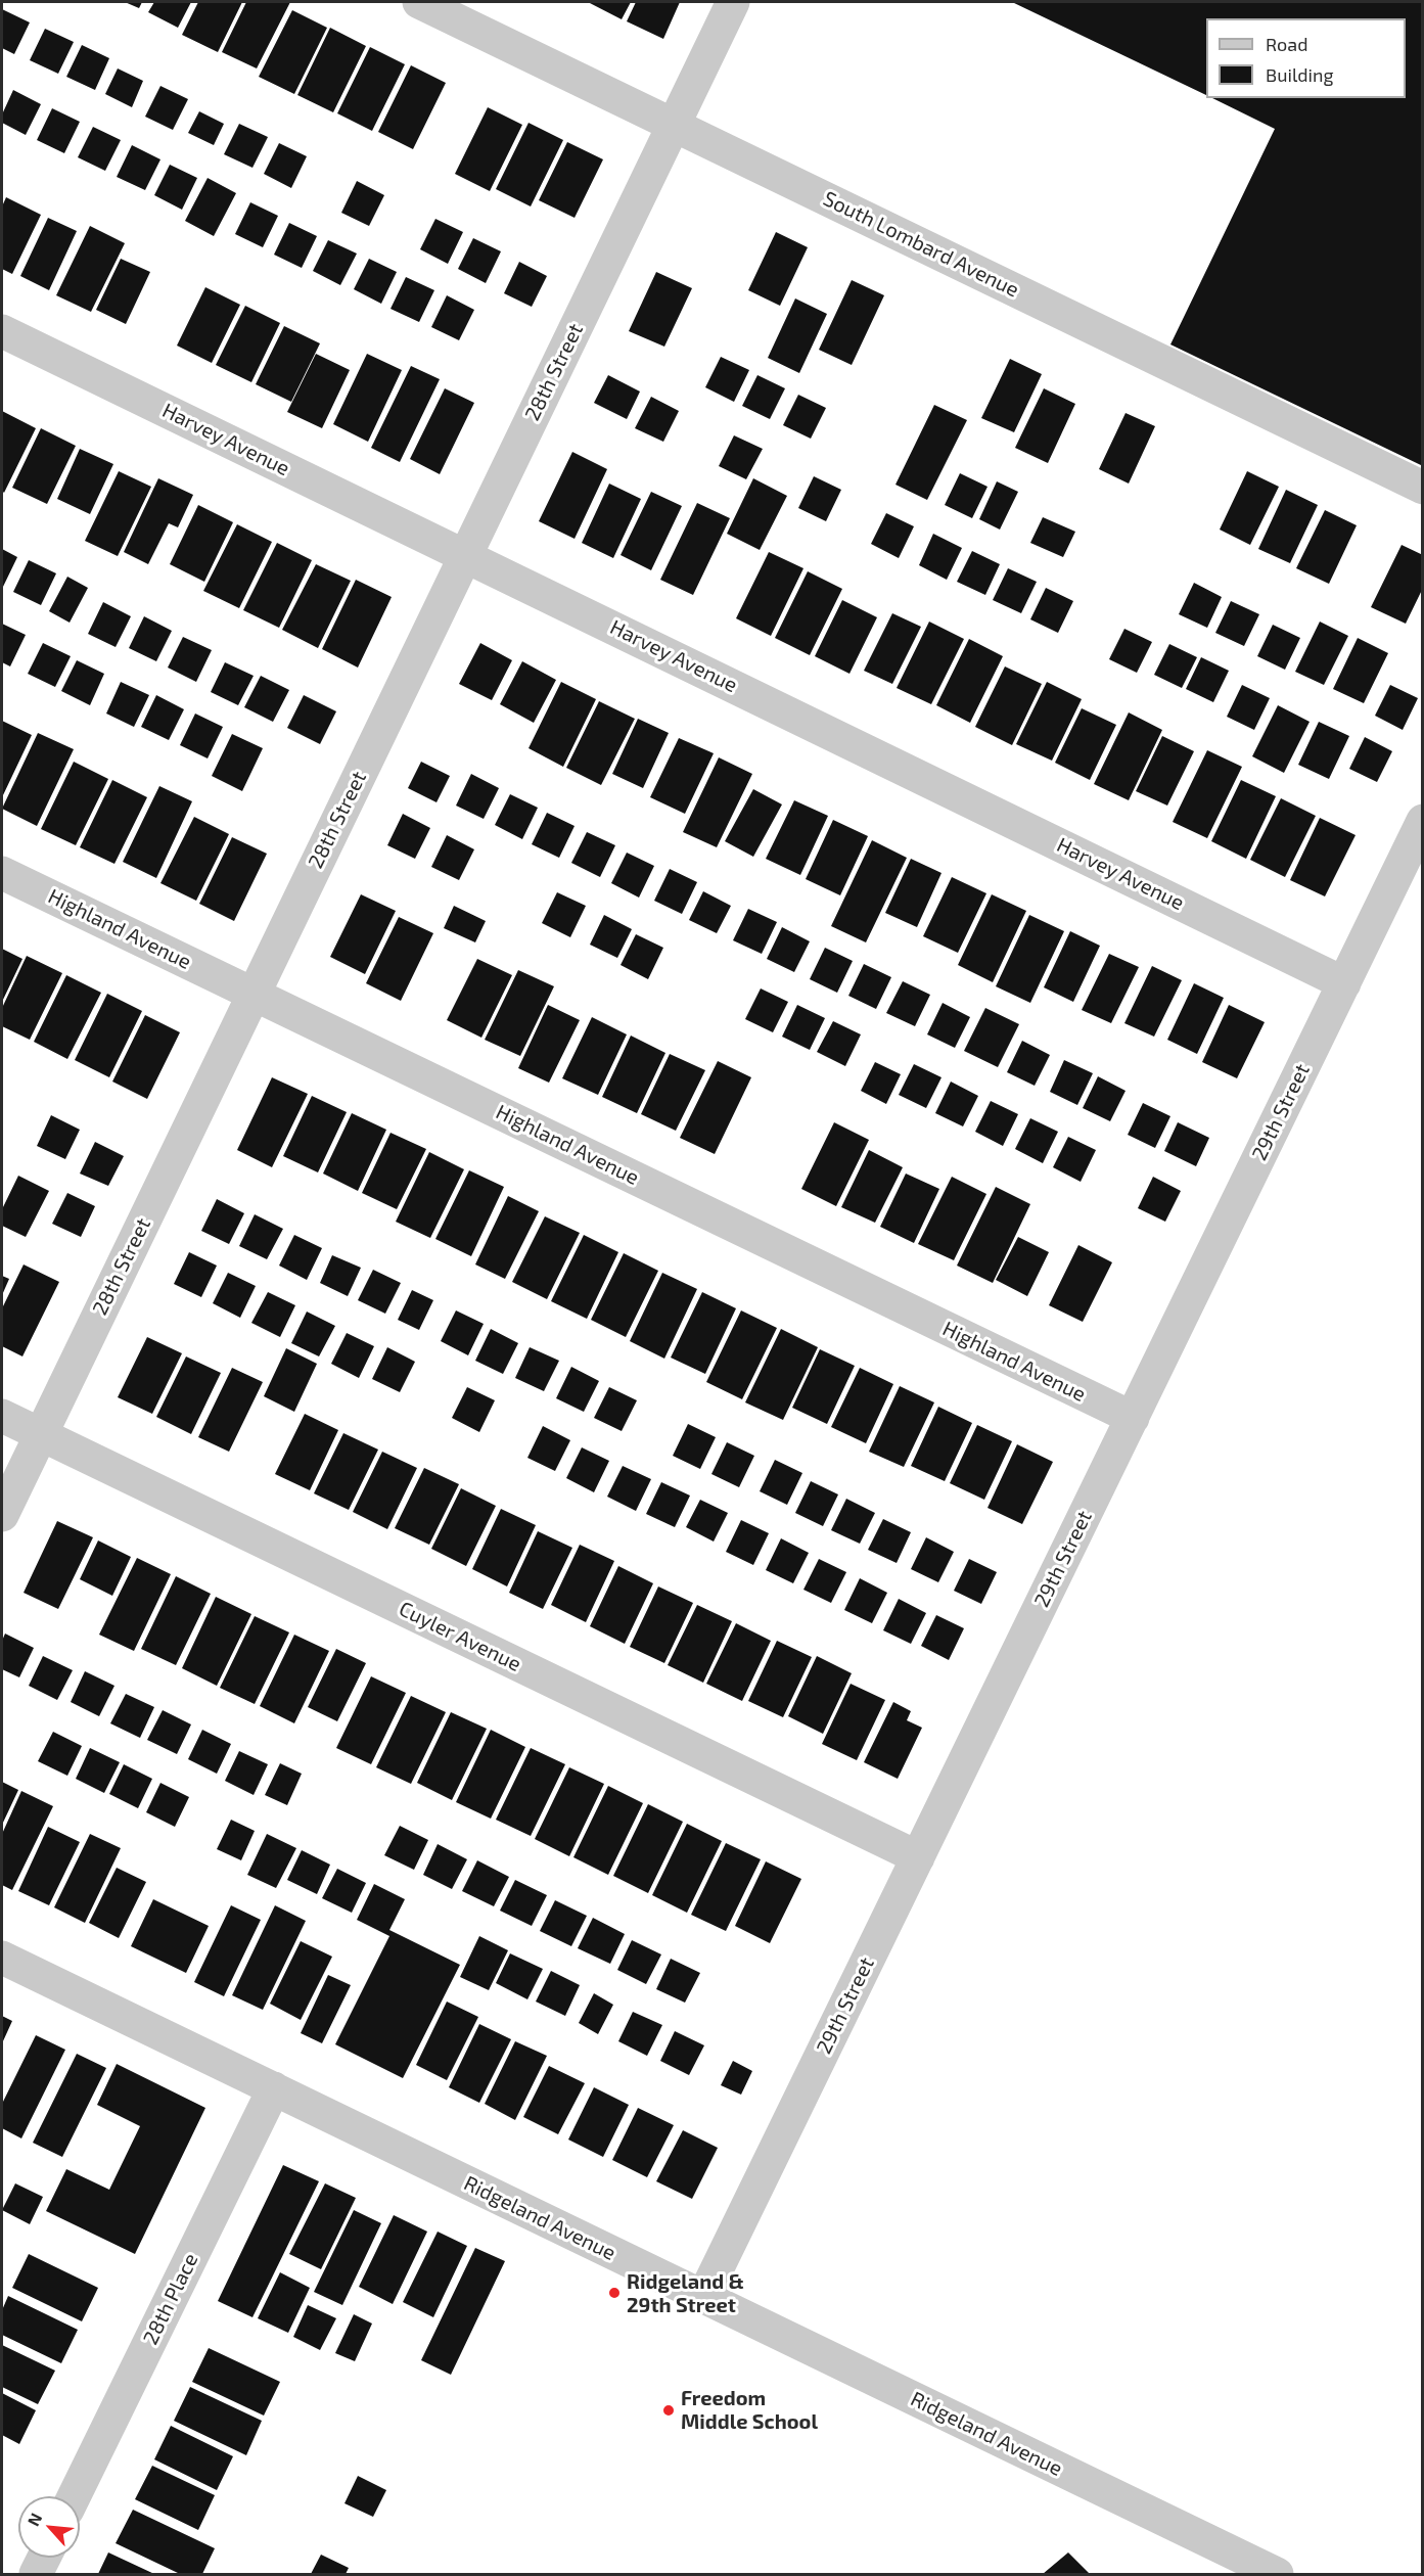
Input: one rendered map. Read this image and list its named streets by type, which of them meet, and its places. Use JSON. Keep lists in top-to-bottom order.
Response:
{
  "streets": {
    "street": [
      "South Lombard Avenue",
      "28th Street",
      "Harvey Avenue",
      "Highland Avenue",
      "29th Street",
      "Cuyler Avenue",
      "Ridgeland Avenue",
      "28th Place"
    ]
  },
  "crossings": [
    ["South Lombard Avenue", "28th Street"],
    ["28th Street", "Harvey Avenue"],
    ["28th Street", "Highland Avenue"],
    ["28th Street", "Cuyler Avenue"],
    ["Harvey Avenue", "29th Street"],
    ["Highland Avenue", "29th Street"],
    ["29th Street", "Cuyler Avenue"],
    ["29th Street", "Ridgeland Avenue"],
    ["Ridgeland Avenue", "28th Place"]
  ],
  "places": ["Ridgeland & 29th Street", "Freedom Middle School"],
  "legend": ["Road", "Building"],
  "north": "top left"
}
